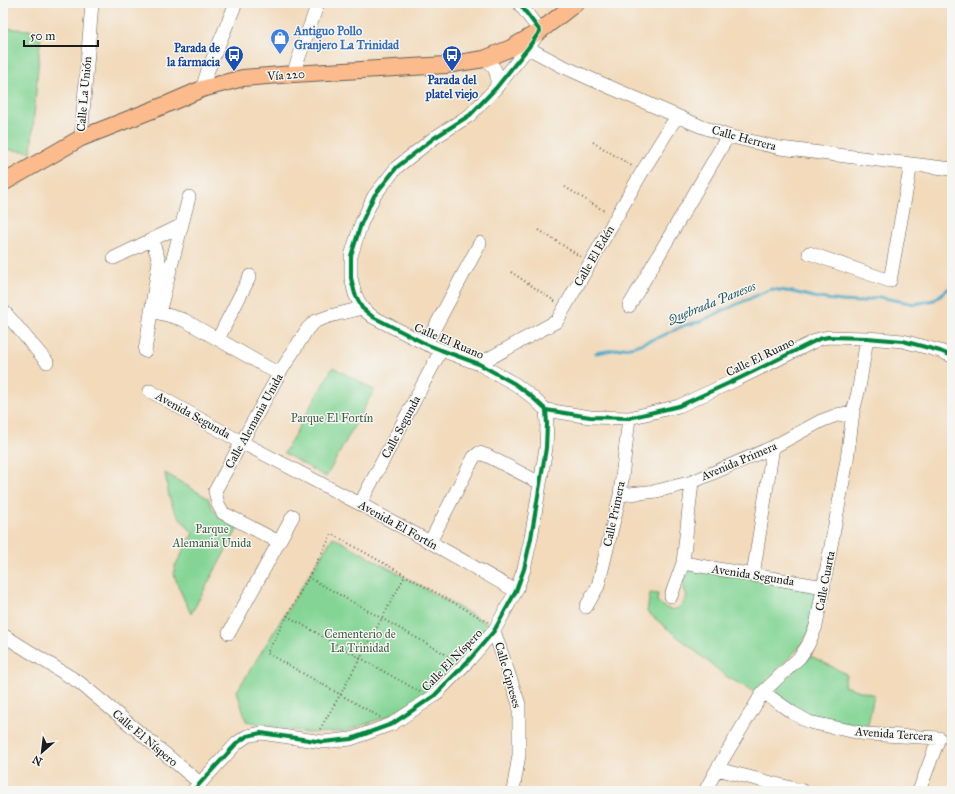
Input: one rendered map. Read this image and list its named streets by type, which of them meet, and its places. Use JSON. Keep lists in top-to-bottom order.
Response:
{
  "streets": {
    "main road": ["Vía 220"],
    "street": [
      "Calle La Unión",
      "Calle Herrera",
      "Calle El Edén",
      "Calle El Ruano",
      "Avenida Segunda",
      "Calle Alemania Unida",
      "Calle Segunda",
      "Avenida Primera",
      "Calle Primera",
      "Avenida El Fortín",
      "Calle Cuarta",
      "Calle El Níspero",
      "Calle Cipreses",
      "Avenida Tercera"
    ]
  },
  "crossings": [
    ["Vía 220", "Calle La Unión"],
    ["Calle Herrera", "Calle El Edén"],
    ["Calle El Edén", "Calle El Ruano"],
    ["Calle El Ruano", "Calle Alemania Unida"],
    ["Calle El Ruano", "Calle Segunda"],
    ["Calle El Ruano", "Calle Primera"],
    ["Calle El Ruano", "Calle Cuarta"],
    ["Calle El Ruano", "Calle El Níspero"],
    ["Avenida Segunda", "Calle Alemania Unida"],
    ["Avenida Segunda", "Avenida El Fortín"],
    ["Avenida Segunda", "Calle Cuarta"],
    ["Calle Segunda", "Avenida El Fortín"],
    ["Avenida Primera", "Calle Primera"],
    ["Avenida Primera", "Calle Cuarta"],
    ["Avenida El Fortín", "Calle El Níspero"],
    ["Calle Cuarta", "Avenida Tercera"],
    ["Calle El Níspero", "Calle Cipreses"]
  ],
  "water": ["Quebrada Panesos"],
  "parks": ["Parque El Fortín", "Parque Alemania Unida", "Cementerio de La Trinidad"],
  "places": {
    "shop": ["Antiguo Pollo Granjero La Trinidad"],
    "bus stop": ["Parada de la farmacia", "Parada del platel viejo"]
  },
  "scale_bar": "50 m",
  "north": "bottom left"
}
